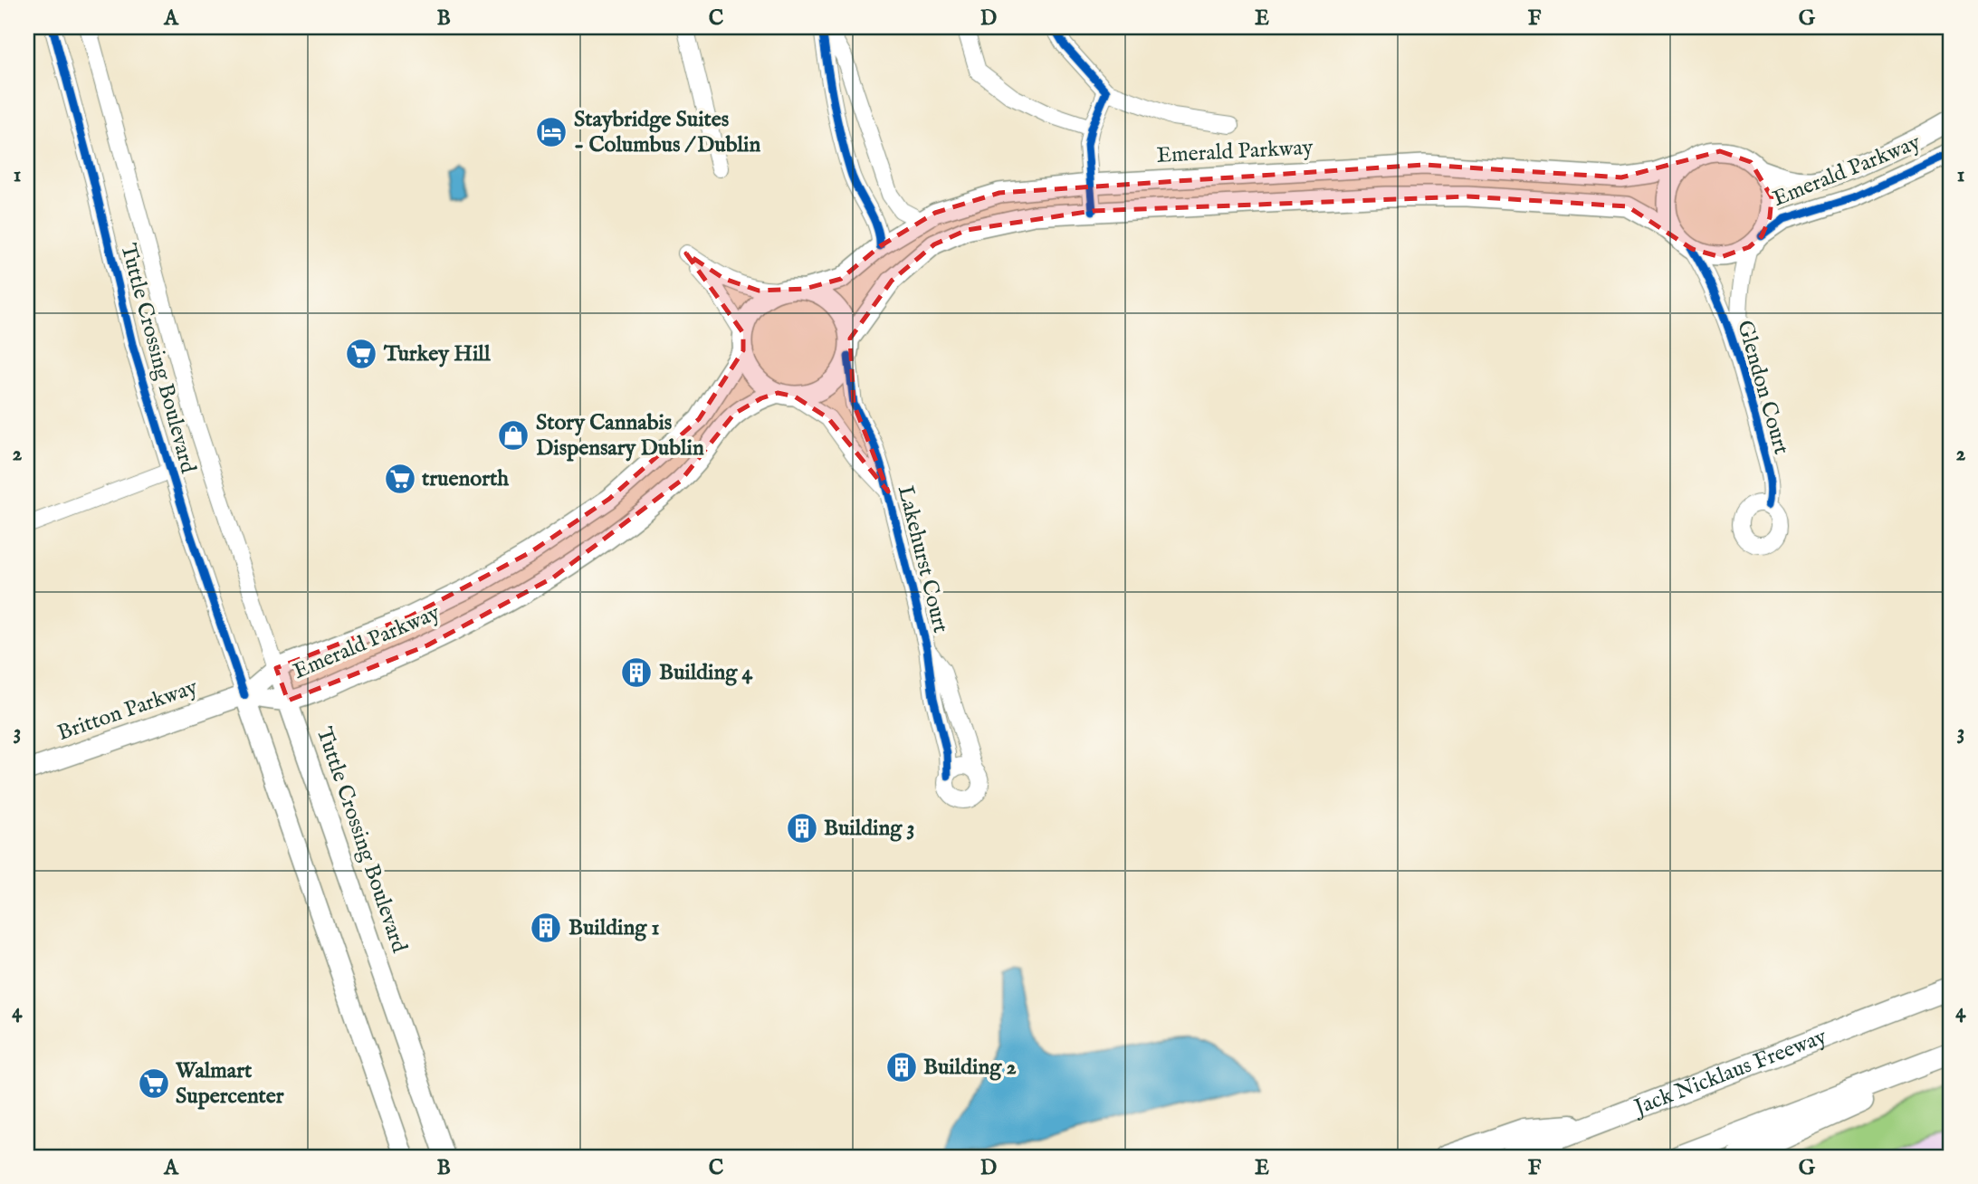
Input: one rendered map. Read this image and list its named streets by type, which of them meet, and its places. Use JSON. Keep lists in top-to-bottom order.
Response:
{
  "streets": {
    "highway": ["Jack Nicklaus Freeway"],
    "main road": ["Emerald Parkway", "Tuttle Crossing Boulevard", "Britton Parkway"],
    "street": ["Glendon Court", "Lakehurst Court"]
  },
  "crossings": [
    ["Emerald Parkway", "Tuttle Crossing Boulevard"],
    ["Emerald Parkway", "Glendon Court"],
    ["Emerald Parkway", "Lakehurst Court"],
    ["Emerald Parkway", "Britton Parkway"],
    ["Tuttle Crossing Boulevard", "Britton Parkway"]
  ],
  "places": {
    "hotel": ["Staybridge Suites - Columbus / Dublin"],
    "supermarket": ["Turkey Hill", "truenorth", "Walmart Supercenter"],
    "shop": ["Story Cannabis Dispensary Dublin"],
    "building": [
      "Building 4",
      "Building 3",
      "Building 1",
      "Building 2"
    ]
  },
  "grid": {
    "columns": [
      "A",
      "B",
      "C",
      "D",
      "E",
      "F",
      "G"
    ],
    "rows": [
      "1",
      "2",
      "3",
      "4"
    ]
  }
}
